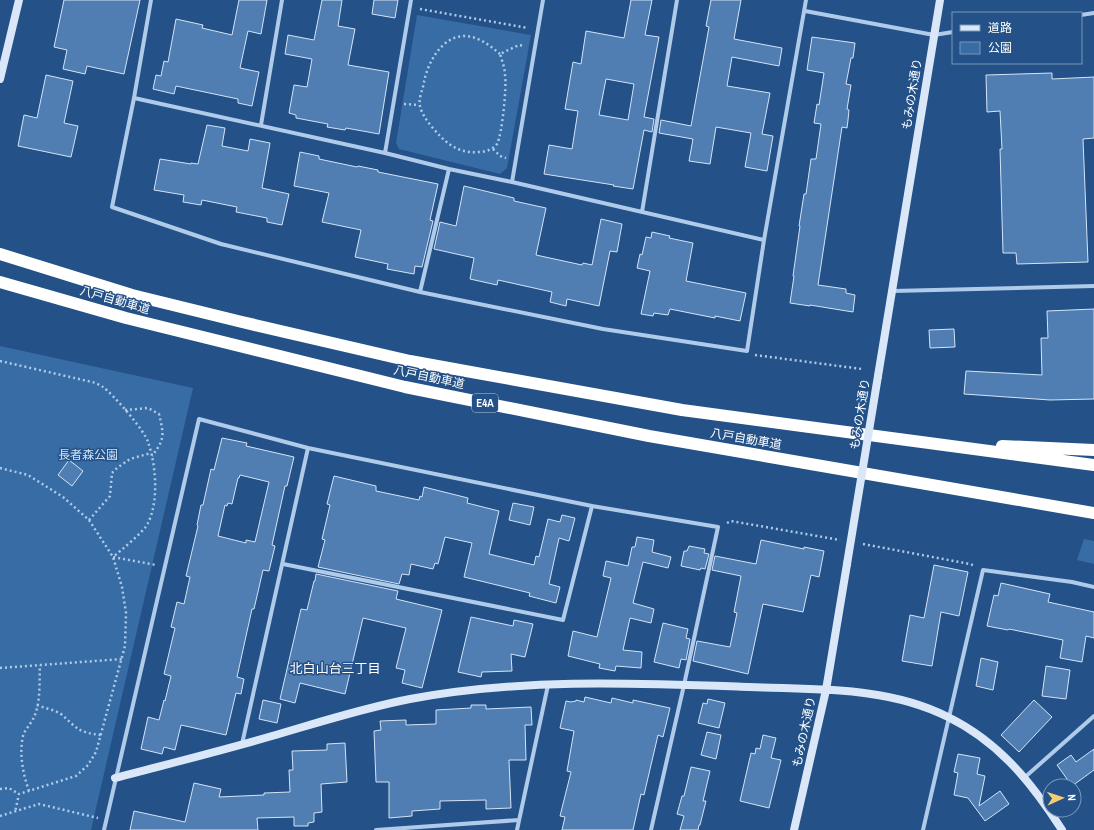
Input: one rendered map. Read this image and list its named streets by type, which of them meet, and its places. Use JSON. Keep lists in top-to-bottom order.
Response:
{
  "streets": {
    "highway": ["八戸自動車道", "E4A"],
    "street": ["もみの木通り"]
  },
  "districts": ["北白山台三丁目"],
  "parks": ["長者森公園"],
  "legend": ["道路", "公園"],
  "north": "right"
}
